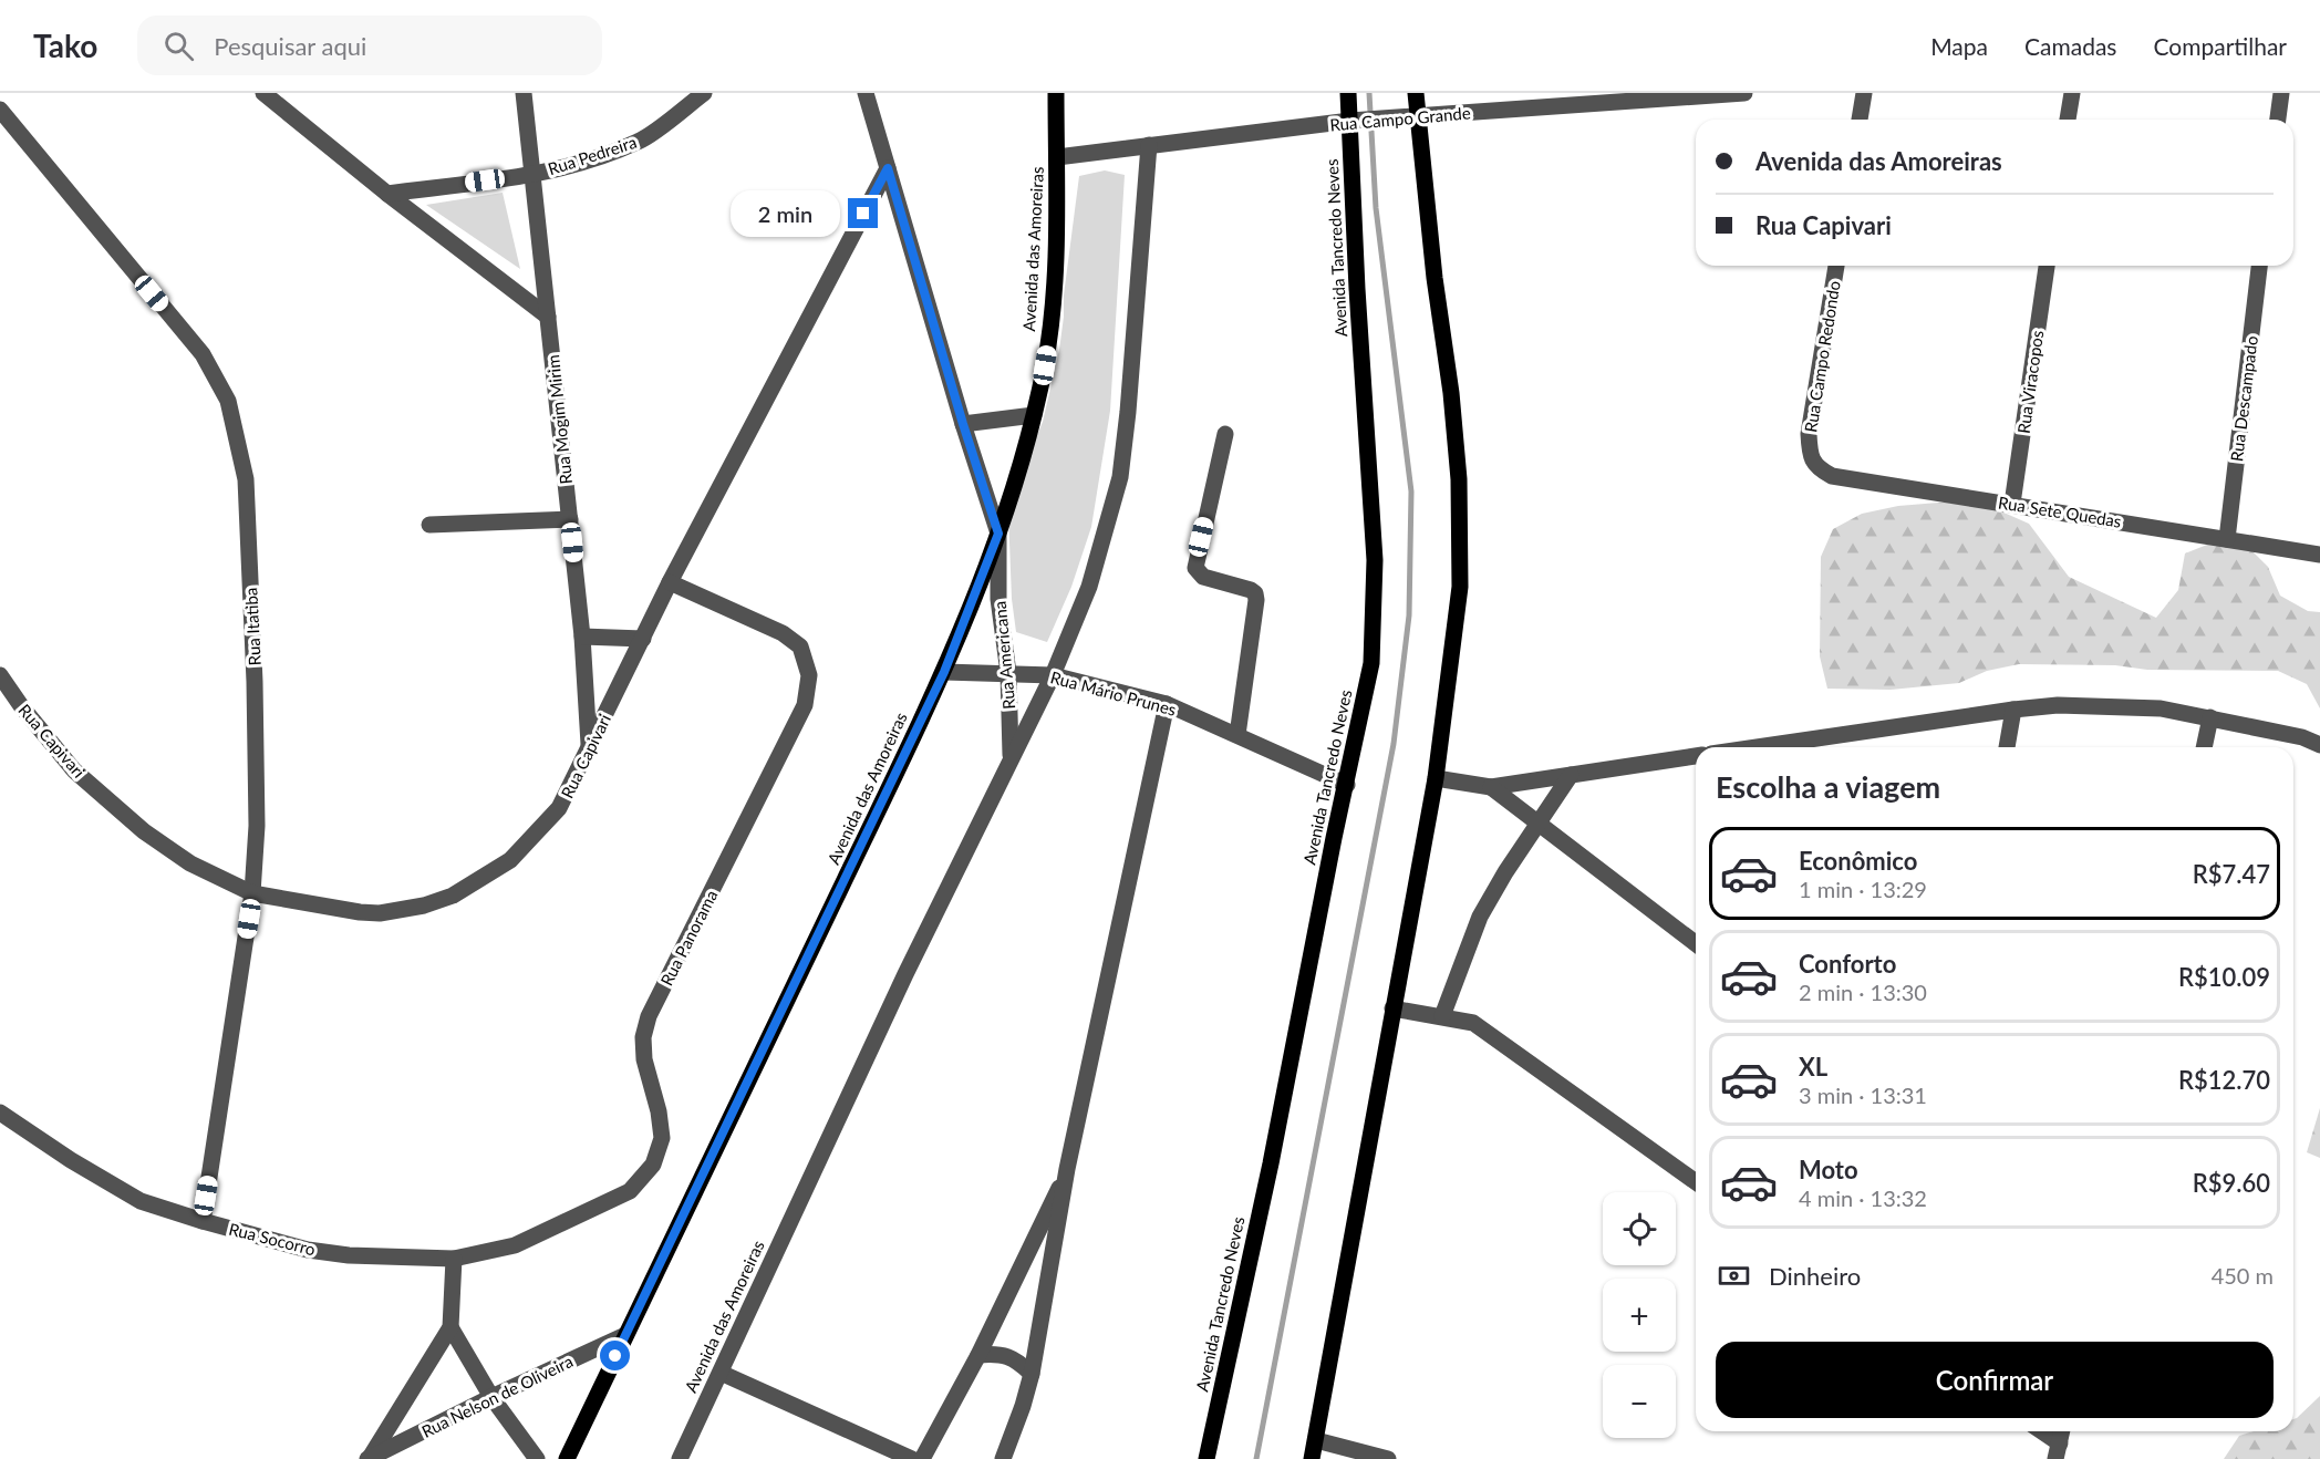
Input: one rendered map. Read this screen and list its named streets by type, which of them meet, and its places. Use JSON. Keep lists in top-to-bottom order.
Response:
{
  "streets": {
    "main road": ["Avenida Tancredo Neves", "Avenida das Amoreiras"],
    "street": [
      "Rua Campo Grande",
      "Rua Pedreira",
      "Rua Campo Redondo",
      "Rua Viracopos",
      "Rua Descampado",
      "Rua Mogim Mirim",
      "Rua Sete Quedas",
      "Rua Itatiba",
      "Rua Americana",
      "Rua Mário Prunes",
      "Rua Capivari",
      "Rua Panorama",
      "Rua Socorro",
      "Rua Nelson de Oliveira"
    ]
  },
  "crossings": [
    ["Rua Campo Grande", "Avenida Tancredo Neves"],
    ["Rua Campo Grande", "Avenida das Amoreiras"],
    ["Rua Pedreira", "Rua Mogim Mirim"],
    ["Avenida Tancredo Neves", "Rua Mário Prunes"],
    ["Avenida das Amoreiras", "Rua Americana"],
    ["Avenida das Amoreiras", "Rua Mário Prunes"],
    ["Avenida das Amoreiras", "Rua Nelson de Oliveira"],
    ["Rua Campo Redondo", "Rua Sete Quedas"],
    ["Rua Viracopos", "Rua Sete Quedas"],
    ["Rua Descampado", "Rua Sete Quedas"],
    ["Rua Mogim Mirim", "Rua Capivari"],
    ["Rua Itatiba", "Rua Capivari"],
    ["Rua Itatiba", "Rua Socorro"],
    ["Rua Americana", "Rua Mário Prunes"],
    ["Rua Americana", "Rua Capivari"],
    ["Rua Capivari", "Rua Panorama"],
    ["Rua Panorama", "Rua Socorro"]
  ],
  "page": {
    "header": "Tako",
    "search": "Pesquisar aqui",
    "nav": ["Mapa", "Camadas", "Compartilhar"],
    "banner": ["Avenida das Amoreiras", "Rua Capivari"],
    "bubble": "2 min",
    "heading": "Escolha a viagem",
    "list": [
      {
        "name": "Econômico",
        "note": "1 min · 13:29",
        "value": "R$7.47"
      },
      {
        "name": "Conforto",
        "note": "2 min · 13:30",
        "value": "R$10.09"
      },
      {
        "name": "XL",
        "note": "3 min · 13:31",
        "value": "R$12.70"
      },
      {
        "name": "Moto",
        "note": "4 min · 13:32",
        "value": "R$9.60"
      }
    ],
    "map_buttons": ["+", "−"],
    "pay": ["Dinheiro", "450 m"],
    "buttons": "Confirmar"
  }
}
